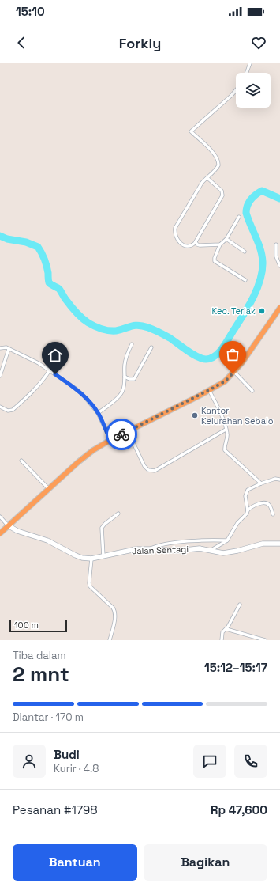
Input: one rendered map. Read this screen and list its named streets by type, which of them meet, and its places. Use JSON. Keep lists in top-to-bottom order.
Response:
{
  "streets": {
    "main road": ["Jalan Sentagi"]
  },
  "places": ["Kec. Teriak", "Kantor Kelurahan Sebalo"],
  "scale_bar": "100 m",
  "page": {
    "status": "15:10",
    "header": "Forkly",
    "scale": "100 m",
    "heading": ["2 mnt", "Tiba dalam", "15:12–15:17"],
    "panel": [
      "Budi",
      "Kurir · 4.8",
      "Pesanan #1798",
      "Rp 47,600"
    ],
    "bar": "Diantar · 170 m",
    "buttons": ["Bantuan", "Bagikan"]
  }
}
